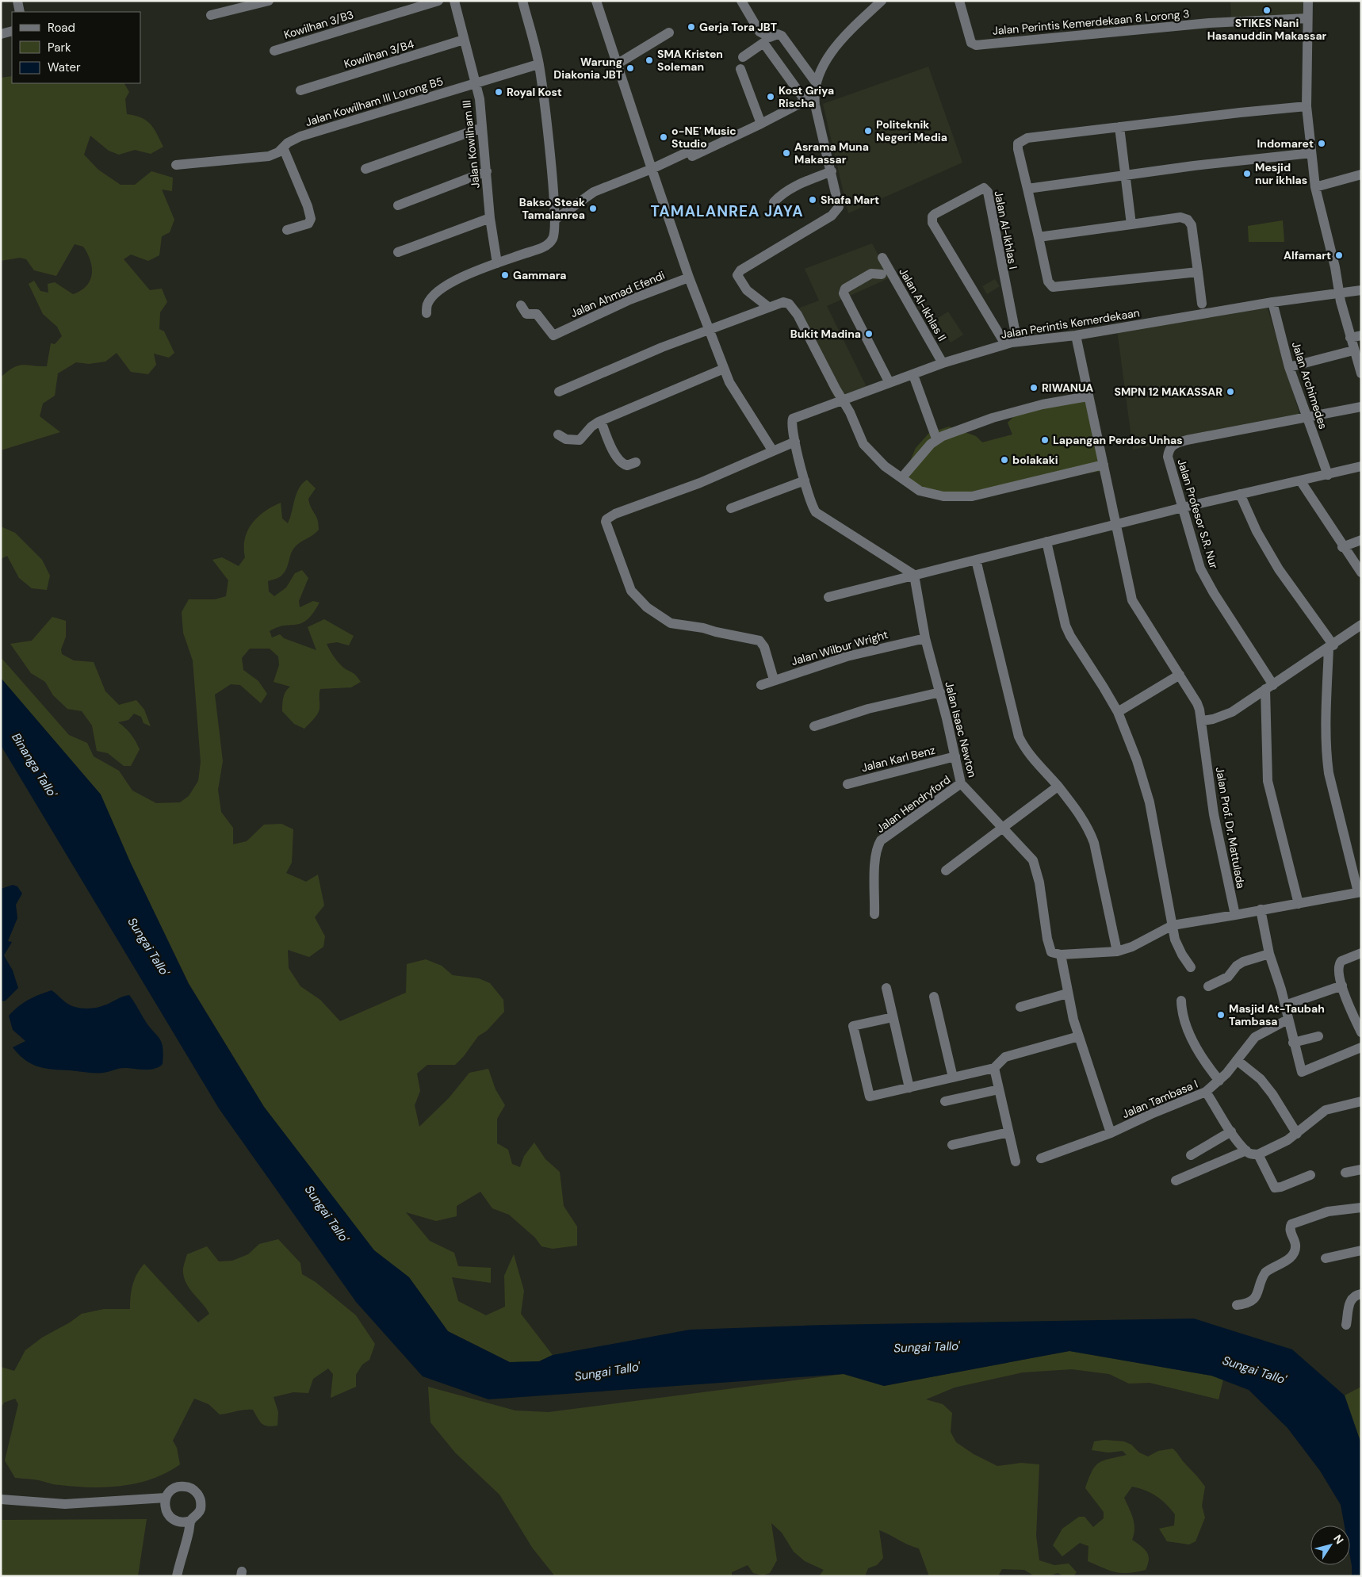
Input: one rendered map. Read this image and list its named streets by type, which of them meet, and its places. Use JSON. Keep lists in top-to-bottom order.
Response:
{
  "streets": {
    "street": [
      "Jalan Perintis Kemerdekaan 8 Lorong 3",
      "Kowilhan 3/B3",
      "Kowilhan 3/B4",
      "Jalan Kowilham III Lorong B5",
      "Jalan Kowilham III",
      "Jalan Al-Ikhlas I",
      "Jalan Ahmad Efendi",
      "Jalan Al-Ikhlas II",
      "Jalan Perintis Kemerdekaan",
      "Jalan Archimedes",
      "Jalan Profesor S.R. Nur",
      "Jalan Wilbur Wright",
      "Jalan Isaac Newton",
      "Jalan Karl Benz",
      "Jalan Hendryford",
      "Jalan Prof. Dr. Mattulada",
      "Jalan Tambasa I"
    ]
  },
  "crossings": [
    ["Kowilhan 3/B4", "Jalan Kowilham III"],
    ["Jalan Kowilham III Lorong B5", "Jalan Kowilham III"],
    ["Jalan Al-Ikhlas I", "Jalan Perintis Kemerdekaan"],
    ["Jalan Al-Ikhlas II", "Jalan Perintis Kemerdekaan"],
    ["Jalan Perintis Kemerdekaan", "Jalan Archimedes"],
    ["Jalan Perintis Kemerdekaan", "Jalan Prof. Dr. Mattulada"],
    ["Jalan Archimedes", "Jalan Profesor S.R. Nur"],
    ["Jalan Wilbur Wright", "Jalan Isaac Newton"],
    ["Jalan Isaac Newton", "Jalan Karl Benz"],
    ["Jalan Isaac Newton", "Jalan Hendryford"],
    ["Jalan Isaac Newton", "Jalan Tambasa I"]
  ],
  "districts": ["TAMALANREA JAYA"],
  "water": ["Binanga Tallo'", "Sungai Tallo'"],
  "places": [
    "STIKES Nani Hasanuddin Makassar",
    "Gerja Tora JBT",
    "SMA Kristen Soleman",
    "Warung Diakonia JBT",
    "Royal Kost",
    "Kost Griya Rischa",
    "Politeknik Negeri Media",
    "o-NE' Music Studio",
    "Indomaret",
    "Asrama Muna Makassar",
    "Mesjid nur ikhlas",
    "Shafa Mart",
    "Bakso Steak Tamalanrea",
    "Alfamart",
    "Gammara",
    "Bukit Madina",
    "RIWANUA",
    "SMPN 12 MAKASSAR",
    "Lapangan Perdos Unhas",
    "bolakaki",
    "Masjid At-Taubah Tambasa"
  ],
  "legend": ["Road", "Park", "Water"],
  "north": "top right"
}
